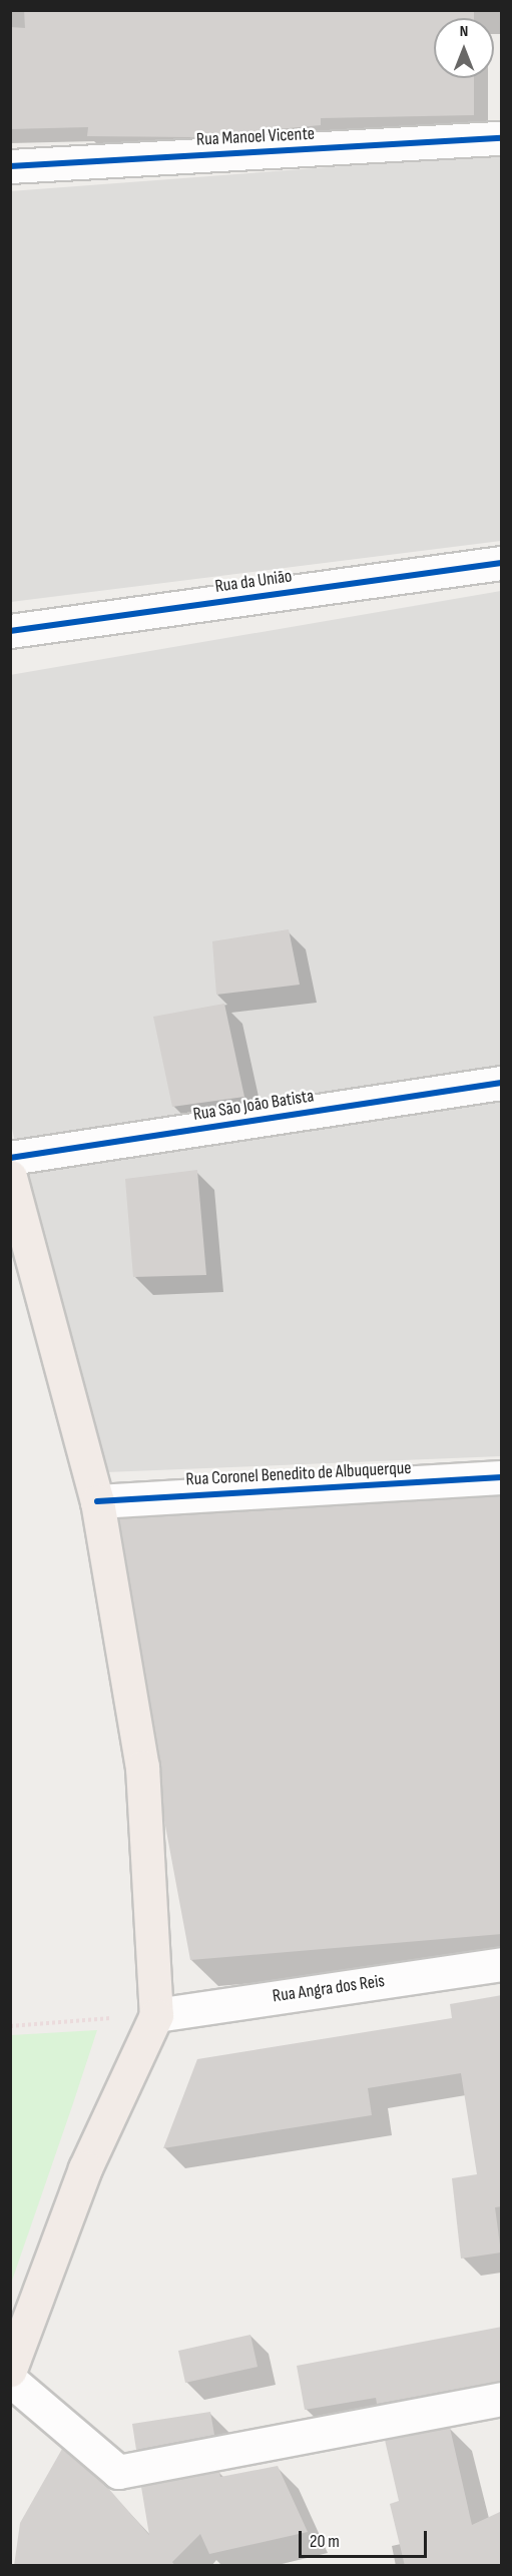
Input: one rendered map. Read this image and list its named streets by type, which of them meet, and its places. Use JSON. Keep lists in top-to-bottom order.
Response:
{
  "streets": {
    "street": [
      "Rua Manoel Vicente",
      "Rua da União",
      "Rua São João Batista",
      "Rua Coronel Benedito de Albuquerque",
      "Rua Angra dos Reis"
    ]
  },
  "scale_bar": "20 m",
  "north": "top"
}
